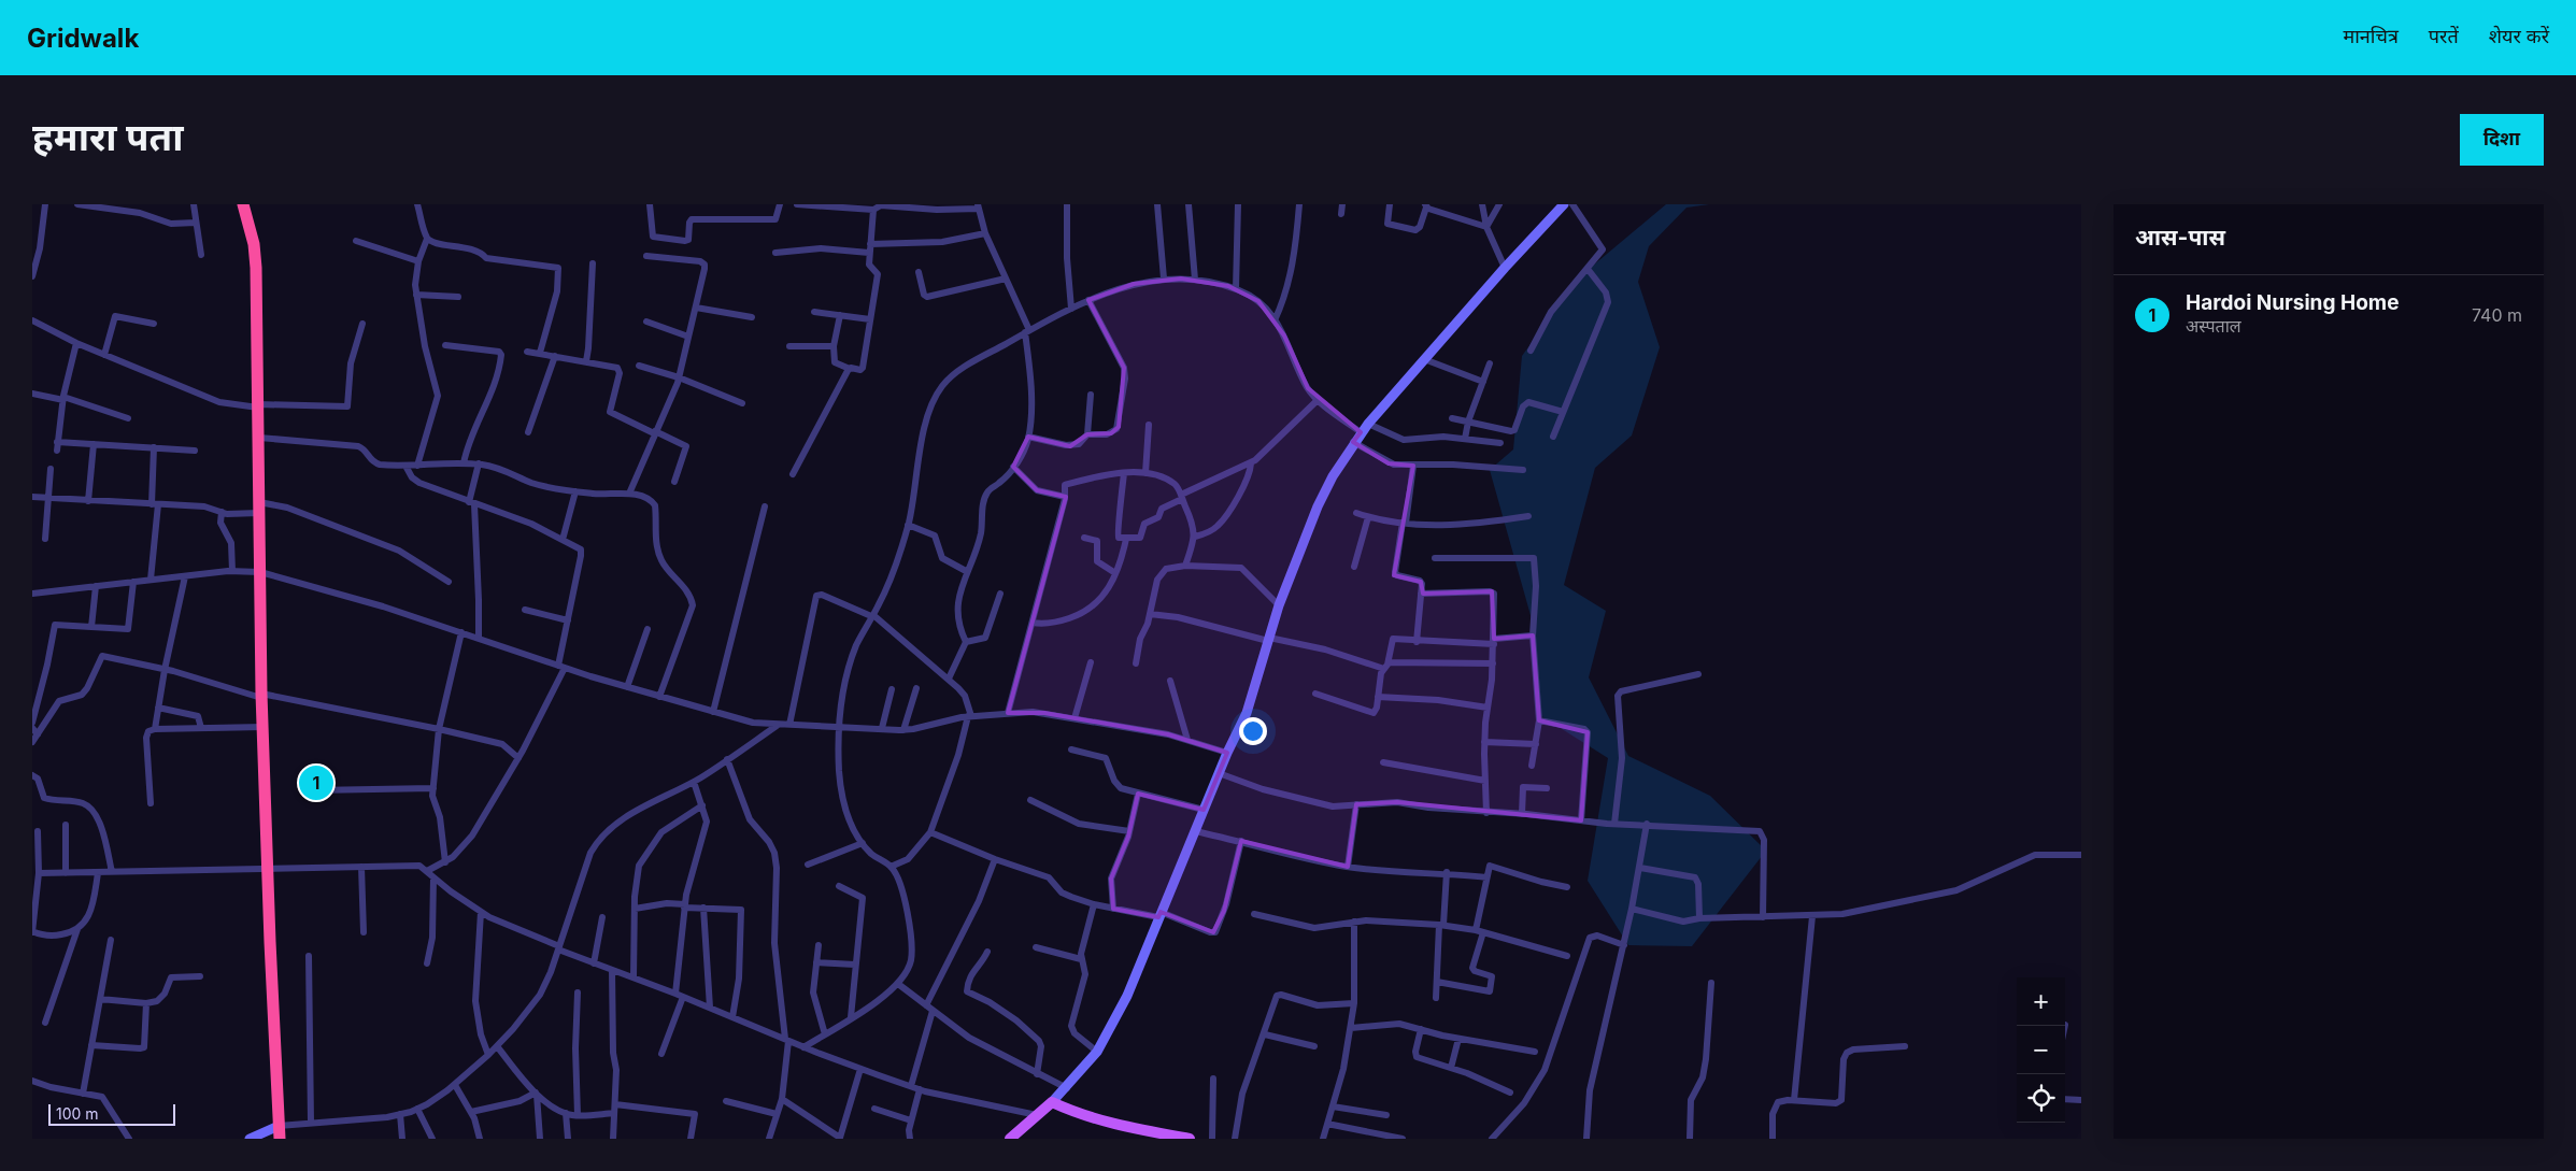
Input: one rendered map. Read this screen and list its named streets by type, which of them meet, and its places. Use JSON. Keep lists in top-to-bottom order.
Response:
{
  "scale_bar": "100 m",
  "page": {
    "header": "Gridwalk",
    "nav": ["मानचित्र", "परतें", "शेयर करें"],
    "title": "हमारा पता",
    "buttons": "दिशा",
    "heading": "आस-पास",
    "list": [
      {
        "mark": "1",
        "name": "Hardoi Nursing Home",
        "note": "अस्पताल",
        "value": "740 m"
      }
    ],
    "pins": "1",
    "map_buttons": ["+", "−"],
    "scale": "100 m"
  }
}
